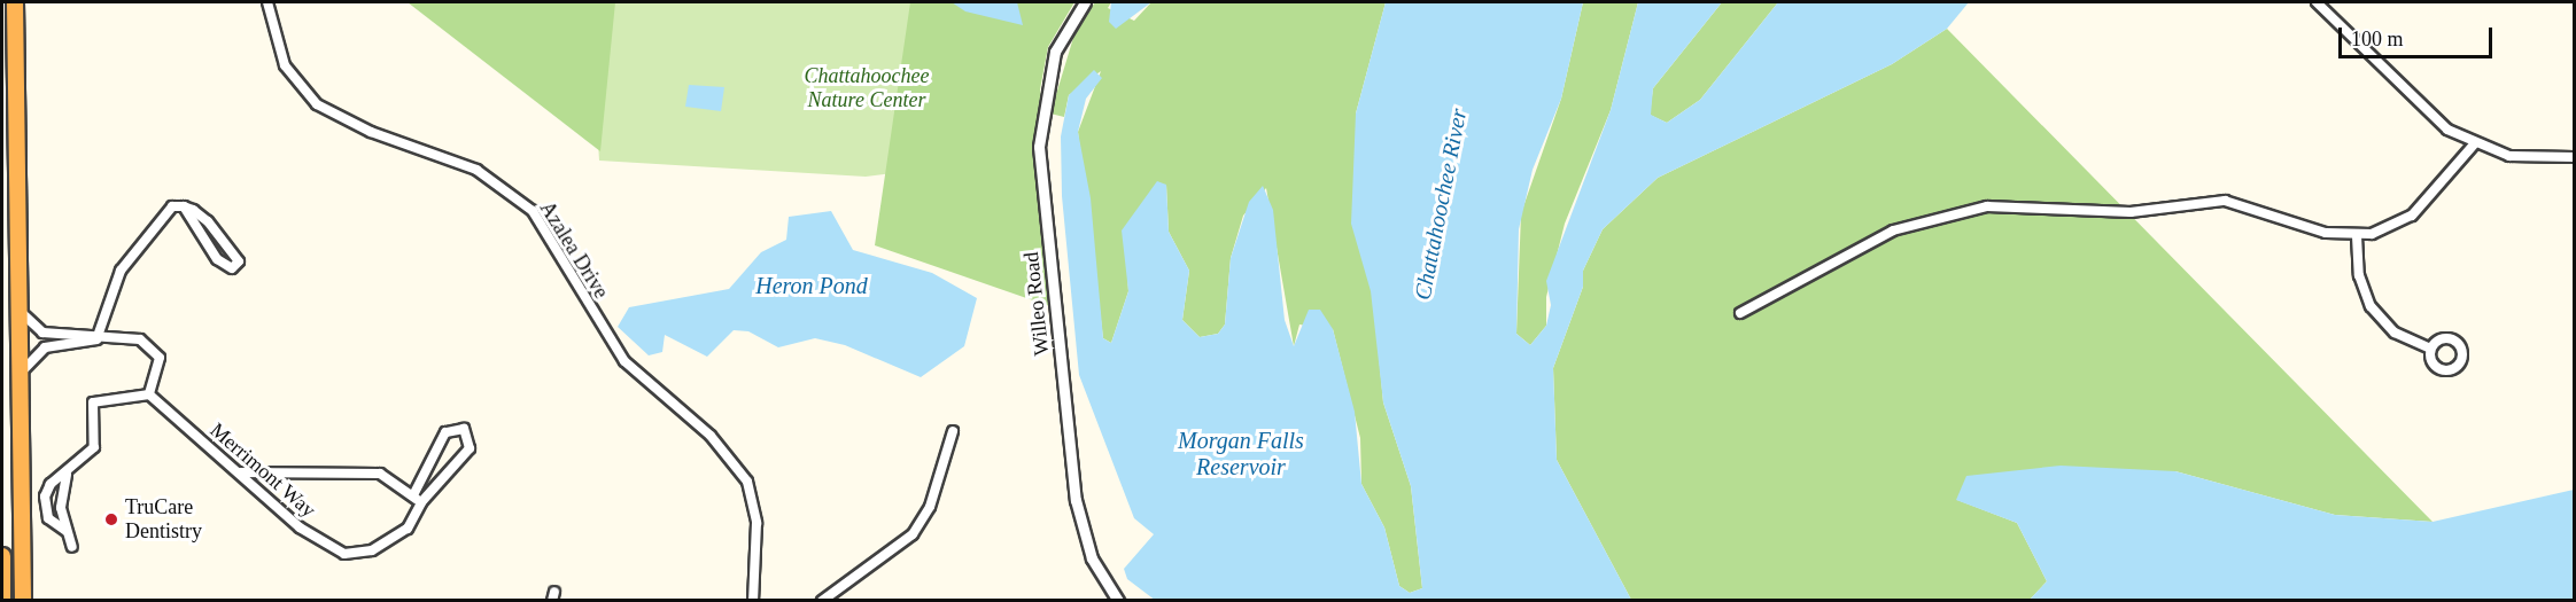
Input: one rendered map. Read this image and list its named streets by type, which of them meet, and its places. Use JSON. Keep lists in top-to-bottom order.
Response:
{
  "streets": {
    "street": ["Azalea Drive", "Willeo Road", "Merrimont Way"]
  },
  "water": ["Chattahoochee River", "Heron Pond", "Morgan Falls Reservoir"],
  "parks": ["Chattahoochee Nature Center"],
  "places": ["TruCare Dentistry"],
  "scale_bar": "100 m"
}
